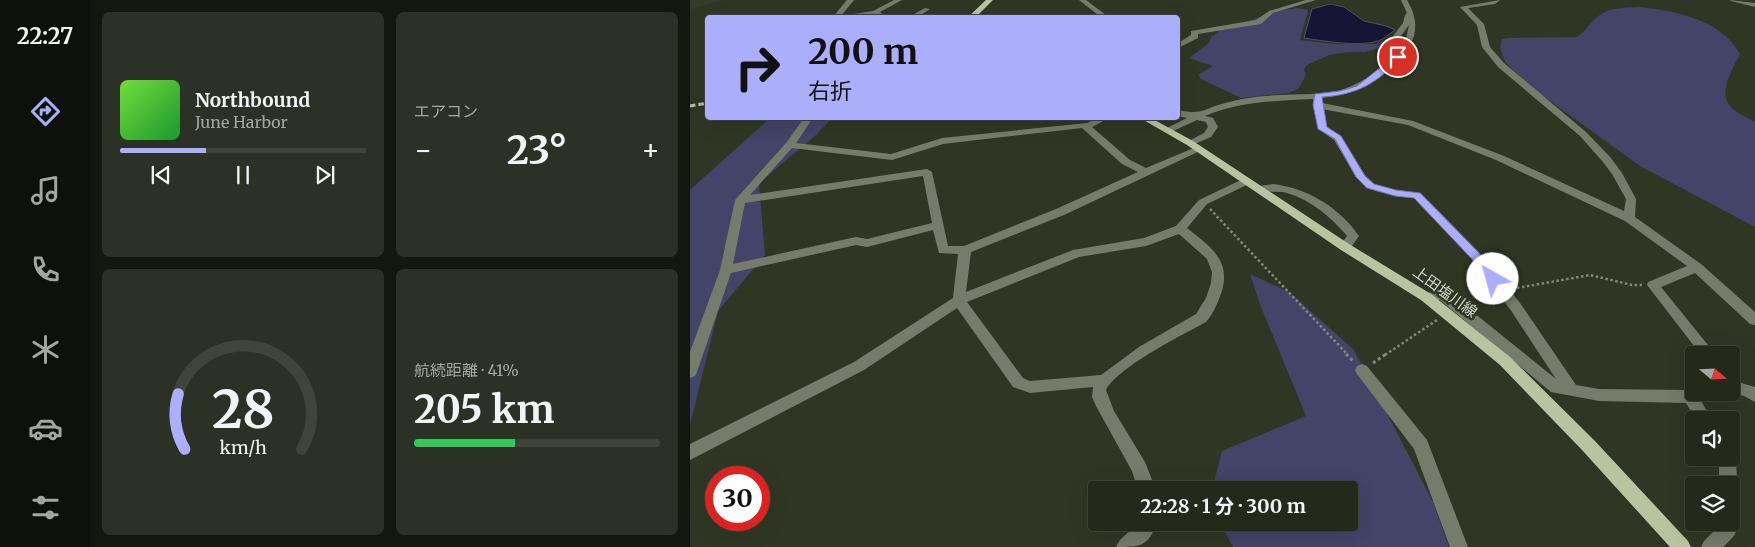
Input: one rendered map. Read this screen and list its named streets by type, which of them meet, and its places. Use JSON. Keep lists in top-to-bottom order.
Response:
{
  "streets": {
    "main road": ["上田塩川線"]
  },
  "north": "right",
  "page": {
    "tabs": "22:27",
    "tile": [
      "エアコン",
      ["航続距離 · 41%", "205 km"]
    ],
    "turn": ["200 m", "右折"],
    "song": ["Northbound", "June Harbor"],
    "heat": ["−", "23°", "+"],
    "limit": "30",
    "trip": "22:28 · 1 分 · 300 m",
    "gauge": ["28", "km/h"]
  }
}
